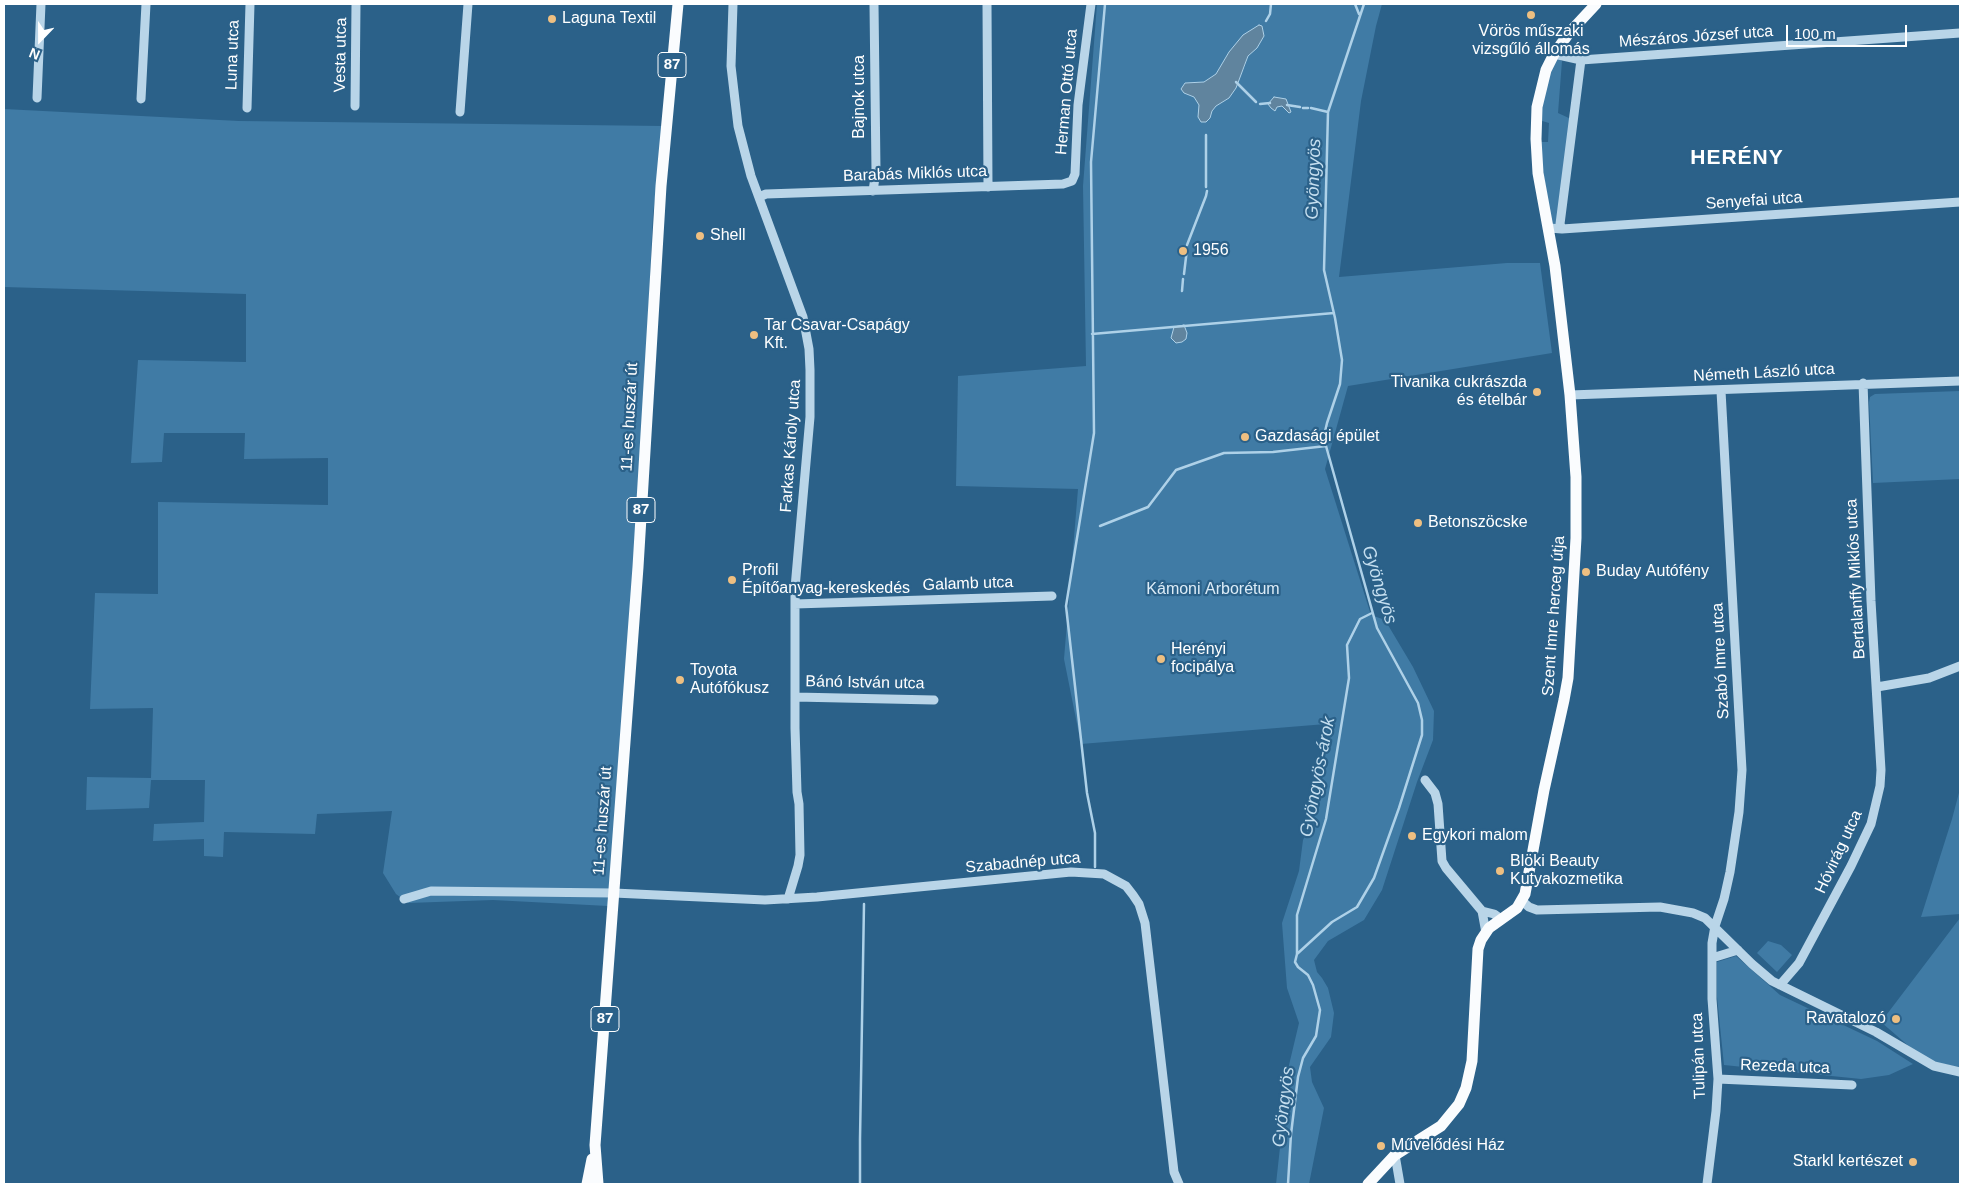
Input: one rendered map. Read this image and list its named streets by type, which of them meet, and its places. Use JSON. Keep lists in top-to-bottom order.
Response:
{
  "streets": {
    "main road": ["87", "11-es huszár út", "Szent Imre herceg útja"],
    "street": [
      "Mészáros József utca",
      "Luna utca",
      "Vesta utca",
      "Herman Ottó utca",
      "Bajnok utca",
      "Barabás Miklós utca",
      "Senyefai utca",
      "Németh László utca",
      "Farkas Károly utca",
      "Bertalanffy Miklós utca",
      "Galamb utca",
      "Szabó Imre utca",
      "Bánó István utca",
      "Hóvirág utca",
      "Szabadnép utca",
      "Tulipán utca",
      "Rezeda utca"
    ]
  },
  "crossings": [
    ["Mészáros József utca", "Szent Imre herceg útja"],
    ["87", "11-es huszár út"],
    ["87", "Szabadnép utca"],
    ["Herman Ottó utca", "Barabás Miklós utca"],
    ["Bajnok utca", "Barabás Miklós utca"],
    ["Barabás Miklós utca", "Farkas Károly utca"],
    ["Senyefai utca", "Szent Imre herceg útja"],
    ["Németh László utca", "Bertalanffy Miklós utca"],
    ["Németh László utca", "Szent Imre herceg útja"],
    ["Németh László utca", "Szabó Imre utca"],
    ["11-es huszár út", "Szabadnép utca"],
    ["Farkas Károly utca", "Galamb utca"],
    ["Farkas Károly utca", "Bánó István utca"],
    ["Farkas Károly utca", "Szabadnép utca"],
    ["Bertalanffy Miklós utca", "Hóvirág utca"],
    ["Szabó Imre utca", "Tulipán utca"],
    ["Tulipán utca", "Rezeda utca"]
  ],
  "districts": ["HERÉNY"],
  "water": ["Gyöngyös", "Gyöngyös-árok"],
  "parks": ["Kámoni Arborétum"],
  "places": [
    "Vörös műszaki vizsgűló állomás",
    "Laguna Textil",
    "Shell",
    "1956",
    "Tar Csavar-Csapágy Kft.",
    "Tivanika cukrászda és ételbár",
    "Gazdasági épület",
    "Betonszöcske",
    "Buday Autófény",
    "Profil Építőanyag-kereskedés",
    "Herényi focipálya",
    "Toyota Autófókusz",
    "Egykori malom",
    "Blöki Beauty Kutyakozmetika",
    "Ravatalozó",
    "Művelődési Ház",
    "Starkl kertészet"
  ],
  "scale_bar": "100 m",
  "north": "bottom"
}
